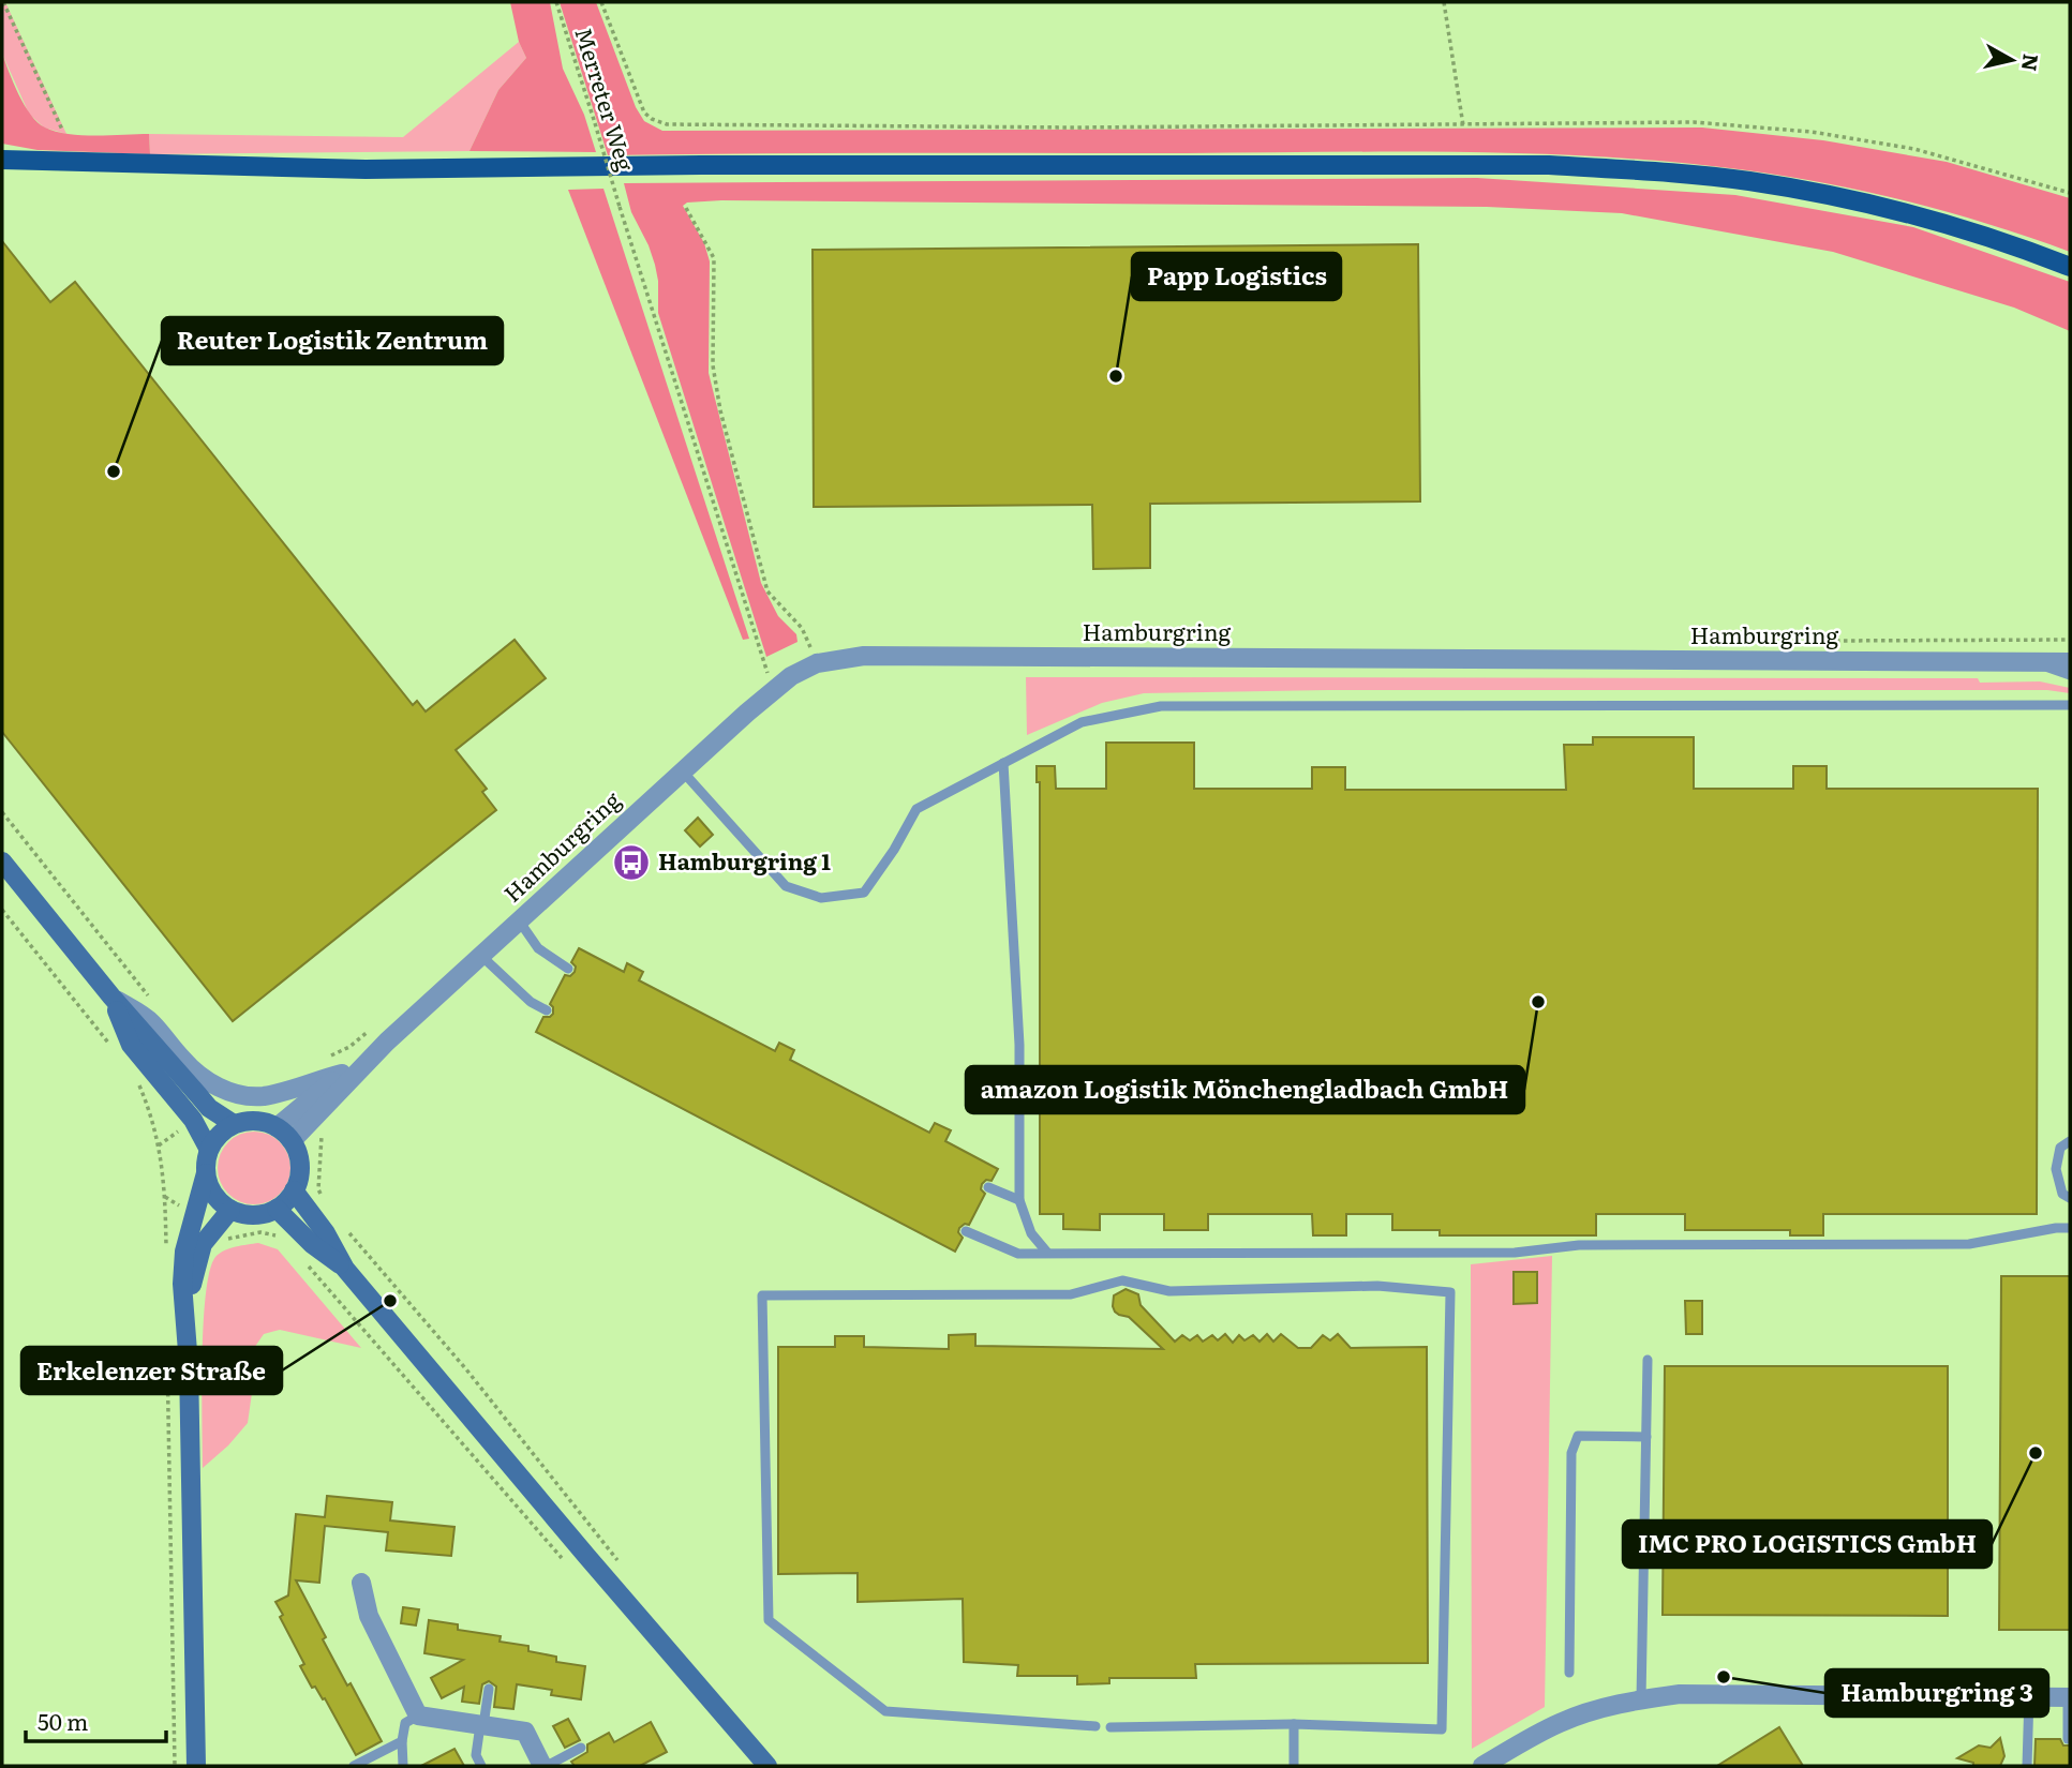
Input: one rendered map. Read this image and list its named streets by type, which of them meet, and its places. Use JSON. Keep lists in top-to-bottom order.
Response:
{
  "streets": {
    "street": ["Hamburgring"],
    "path": ["Merreter Weg"]
  },
  "crossings": [
    ["Merreter Weg", "Hamburgring"]
  ],
  "places": {
    "other": [
      "Papp Logistics",
      "Reuter Logistik Zentrum",
      "amazon Logistik Mönchengladbach GmbH",
      "Erkelenzer Straße",
      "IMC PRO LOGISTICS GmbH",
      "Hamburgring 3"
    ],
    "bus stop": ["Hamburgring 1"]
  },
  "scale_bar": "50 m",
  "north": "right"
}
